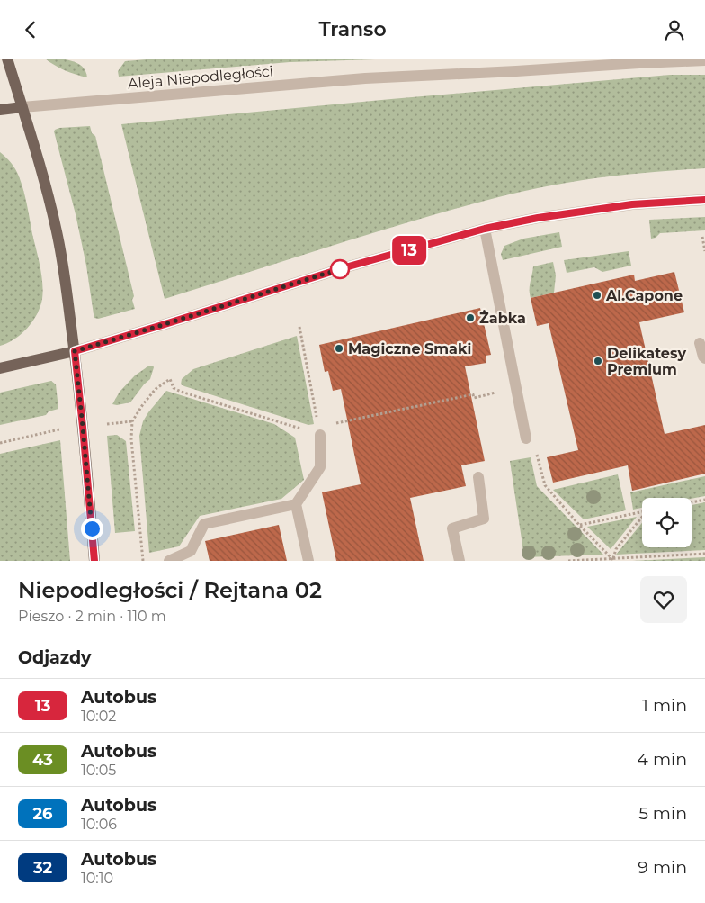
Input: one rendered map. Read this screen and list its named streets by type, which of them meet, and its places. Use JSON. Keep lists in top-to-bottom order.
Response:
{
  "streets": {
    "street": ["Aleja Niepodległości"]
  },
  "places": [
    "Al.Capone",
    "Żabka",
    "Magiczne Smaki",
    "Delikatesy Premium"
  ],
  "lines": ["bus line 13"],
  "page": {
    "header": "Transo",
    "on_map": "13",
    "heading": [
      ["Niepodległości / Rejtana 02", "Pieszo · 2 min · 110 m"],
      "Odjazdy"
    ],
    "list": [
      {
        "mark": "13",
        "name": "Autobus",
        "note": "10:02",
        "value": "1 min"
      },
      {
        "mark": "43",
        "name": "Autobus",
        "note": "10:05",
        "value": "4 min"
      },
      {
        "mark": "26",
        "name": "Autobus",
        "note": "10:06",
        "value": "5 min"
      },
      {
        "mark": "32",
        "name": "Autobus",
        "note": "10:10",
        "value": "9 min"
      }
    ]
  }
}
